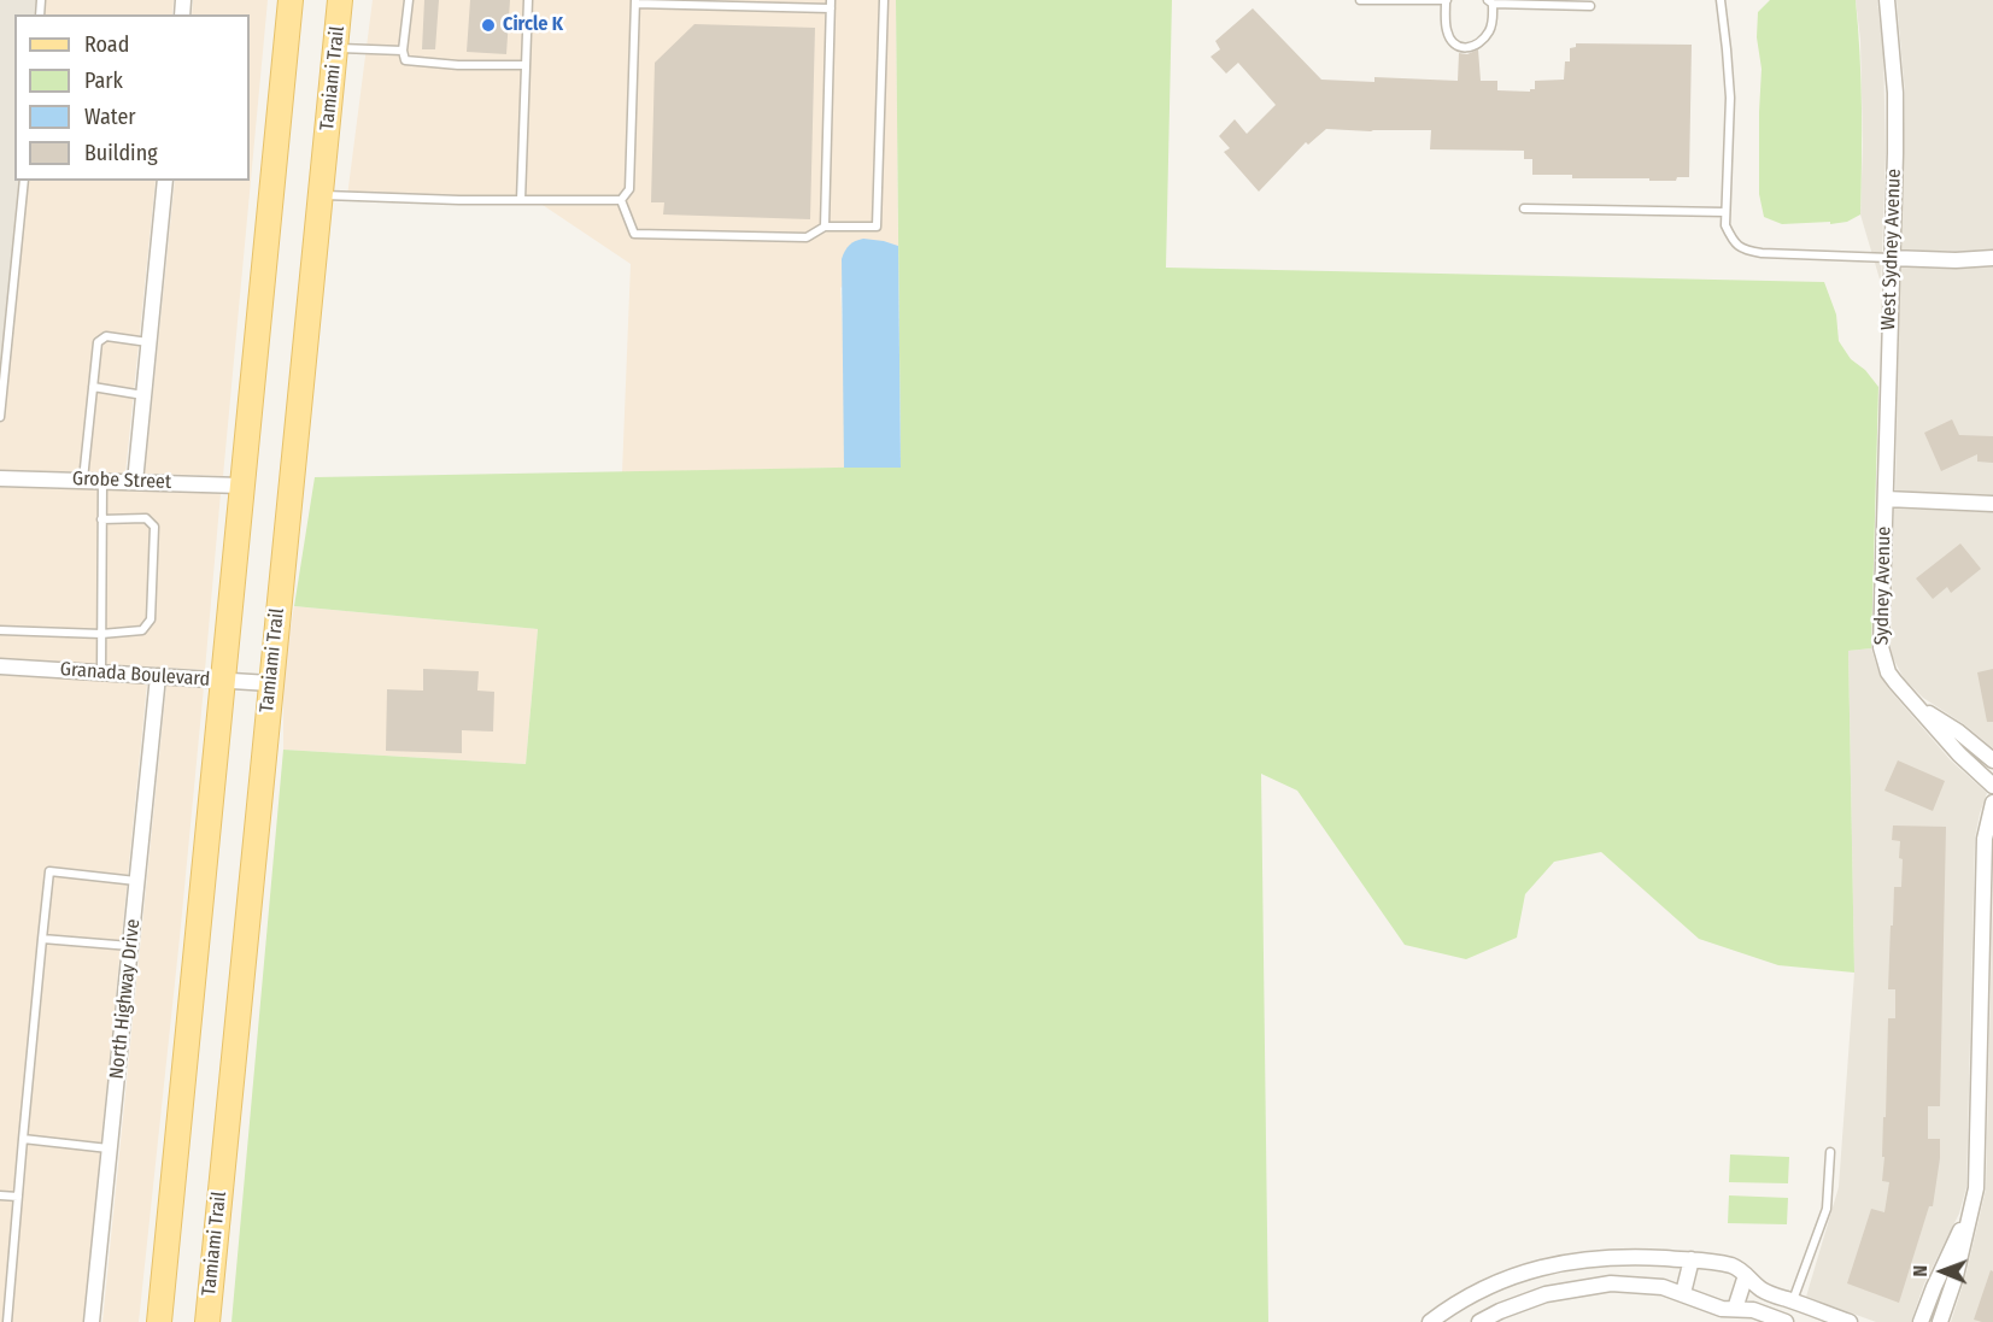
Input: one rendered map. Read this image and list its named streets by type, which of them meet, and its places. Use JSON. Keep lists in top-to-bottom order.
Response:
{
  "streets": {
    "main road": ["Tamiami Trail"],
    "street": [
      "West Sydney Avenue",
      "Grobe Street",
      "Sydney Avenue",
      "Granada Boulevard",
      "North Highway Drive"
    ]
  },
  "crossings": [
    ["Tamiami Trail", "Granada Boulevard"],
    ["West Sydney Avenue", "Sydney Avenue"],
    ["Granada Boulevard", "North Highway Drive"]
  ],
  "places": ["Circle K"],
  "legend": [
    "Road",
    "Park",
    "Water",
    "Building"
  ],
  "north": "left"
}
